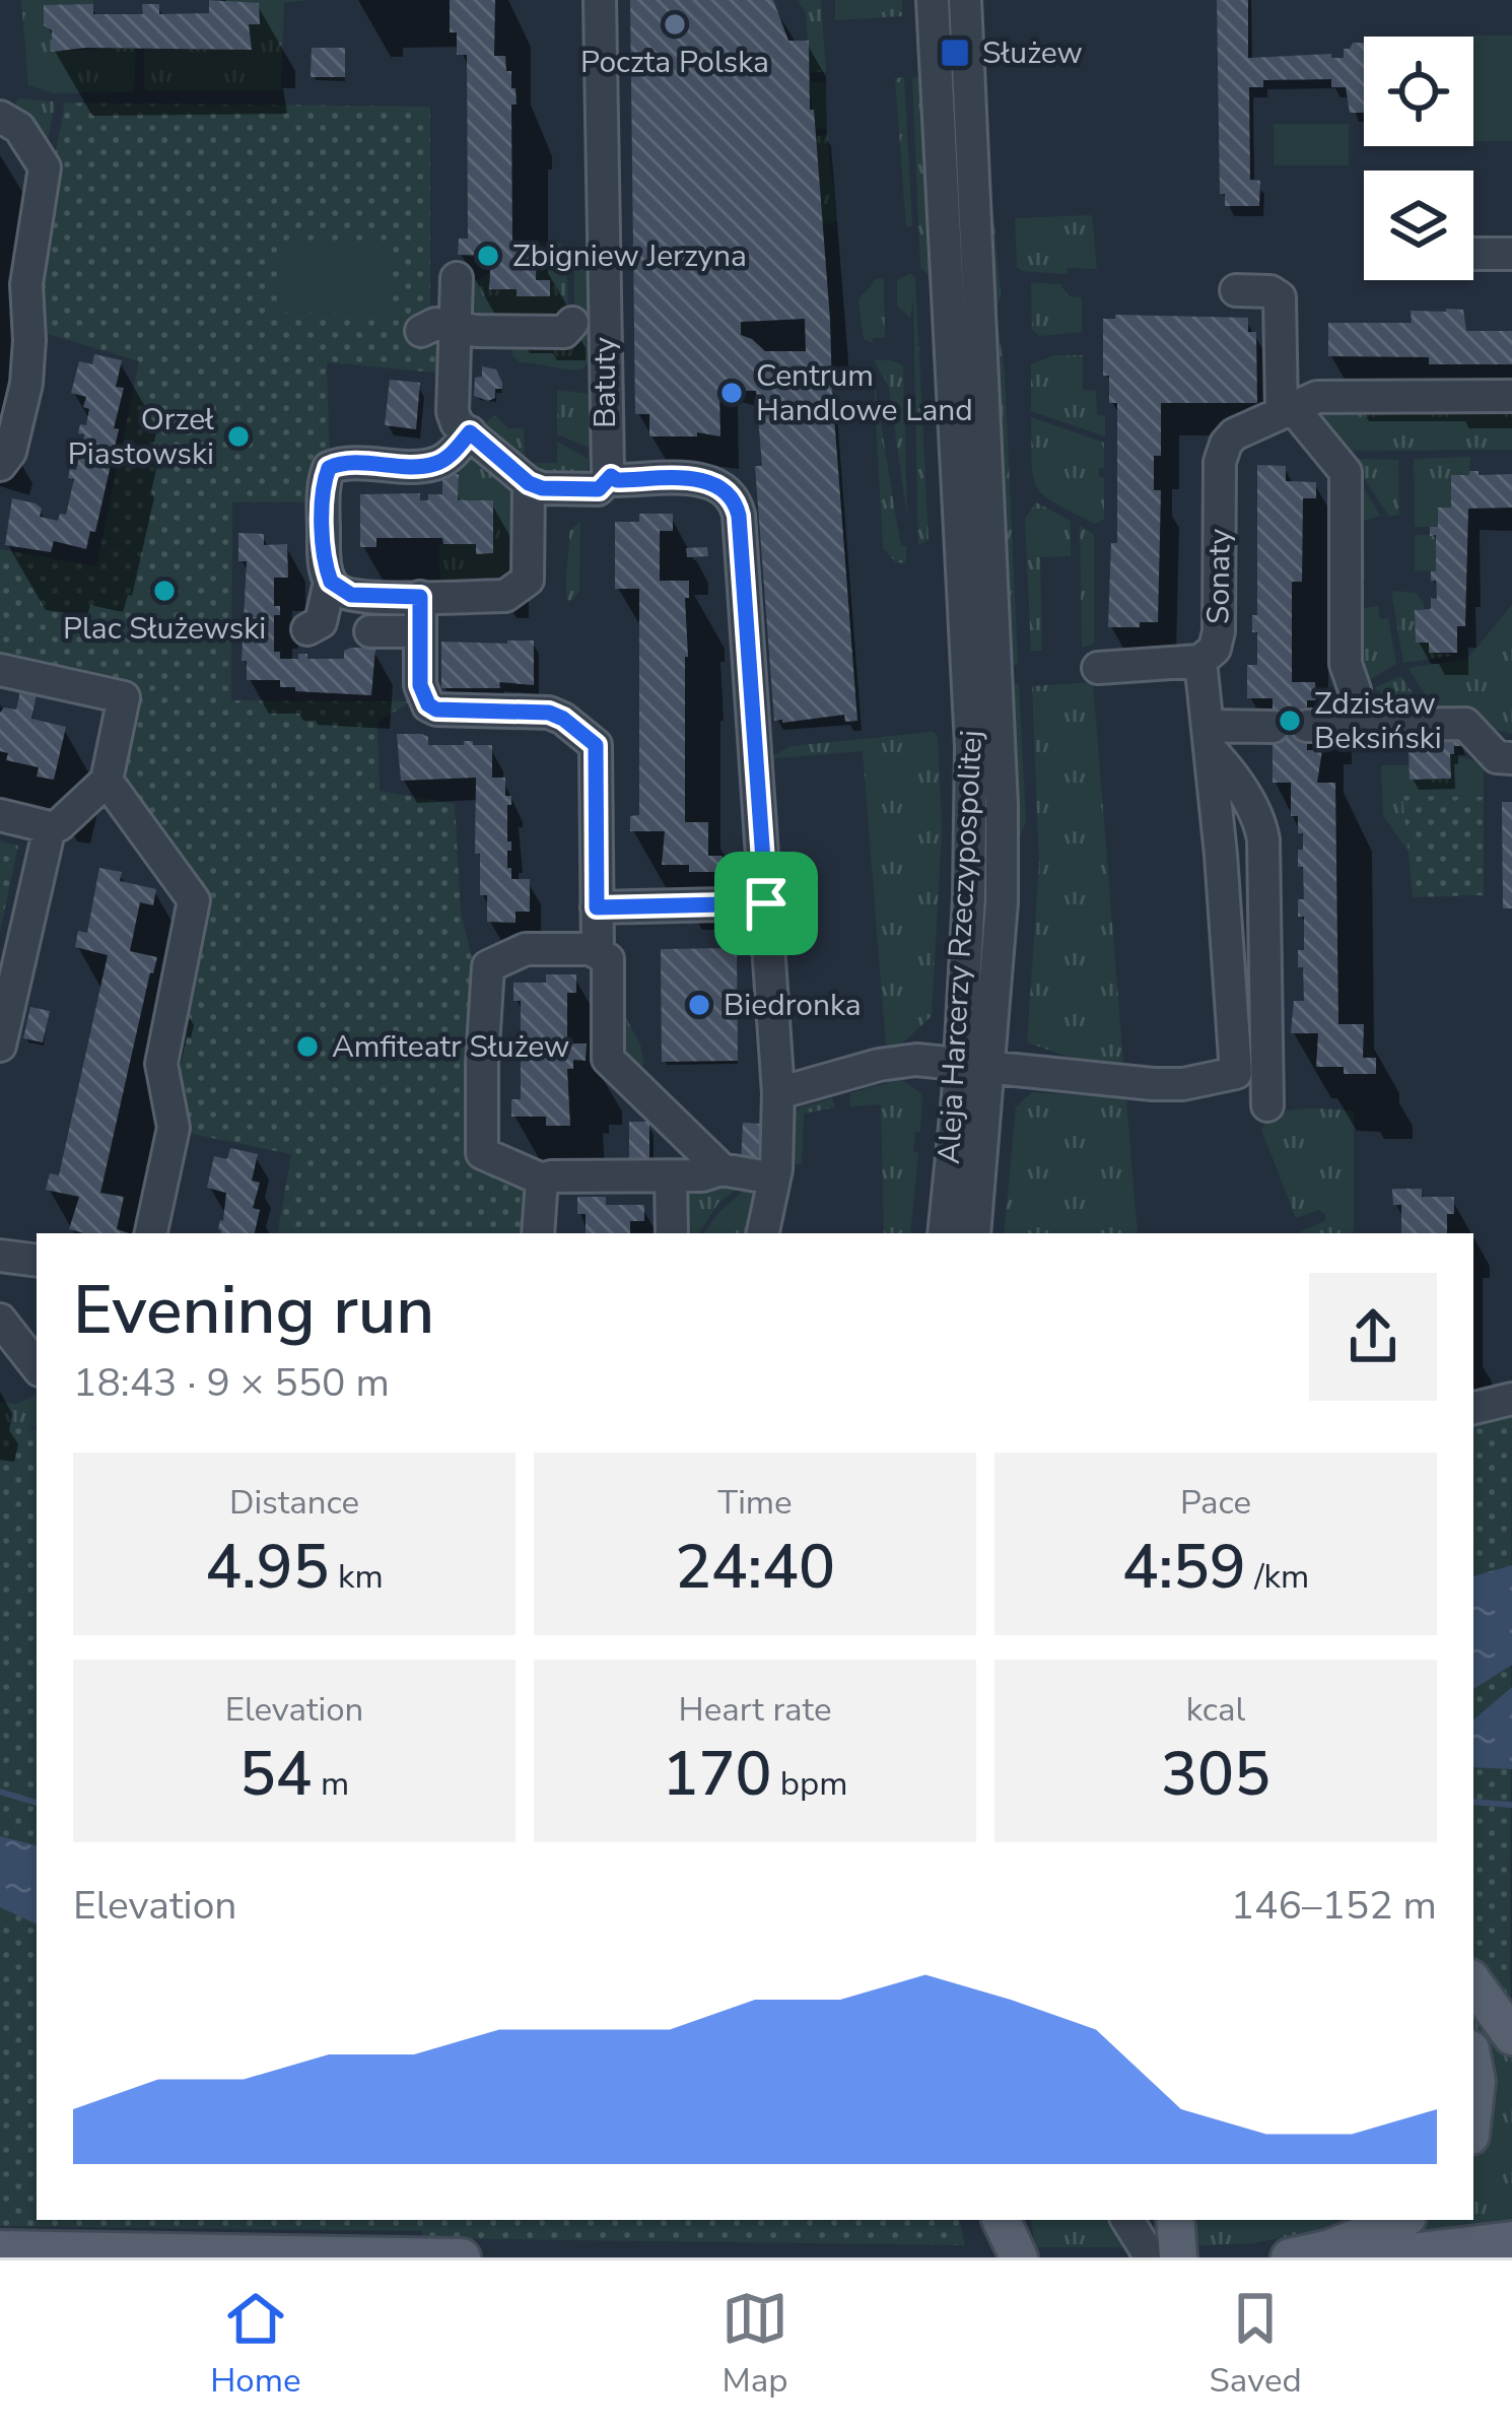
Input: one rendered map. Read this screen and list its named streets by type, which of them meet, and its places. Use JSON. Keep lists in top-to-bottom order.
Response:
{
  "streets": {
    "street": ["Batuty", "Sonaty", "Aleja Harcerzy Rzeczypospolitej"]
  },
  "crossings": [
    ["Sonaty", "Aleja Harcerzy Rzeczypospolitej"]
  ],
  "places": {
    "other": [
      "Poczta Polska",
      "Zbigniew Jerzyna",
      "Centrum Handlowe Land",
      "Orzeł Piastowski",
      "Plac Służewski",
      "Zdzisław Beksiński",
      "Biedronka",
      "Amfiteatr Służew"
    ],
    "transit": ["Służew"]
  },
  "page": {
    "heading": ["Evening run", "18:43 · 9 × 550 m"],
    "stats": [
      ["Distance", "4.95 km"],
      ["Time", "24:40"],
      ["Pace", "4:59 /km"],
      ["Elevation", "54 m"],
      ["Heart rate", "170 bpm"],
      ["kcal", "305"]
    ],
    "chart": ["Elevation", "146–152 m"],
    "tabs": ["Home", "Map", "Saved"]
  }
}
